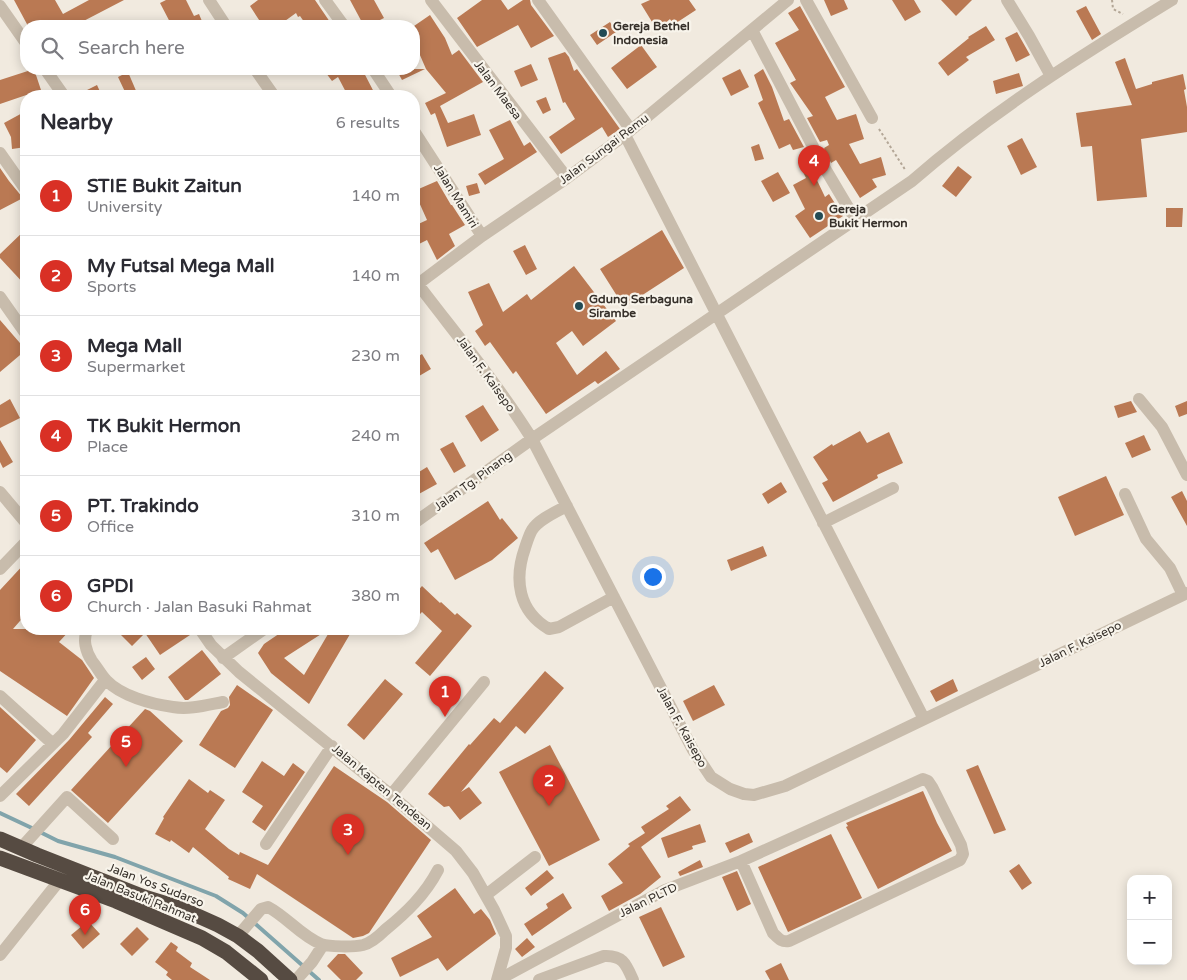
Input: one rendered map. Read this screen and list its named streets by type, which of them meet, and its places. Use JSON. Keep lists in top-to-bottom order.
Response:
{
  "streets": {
    "highway": ["Jalan Yos Sudarso", "Jalan Basuki Rahmat"],
    "street": [
      "Jalan Maesa",
      "Jalan Sungai Remu",
      "Jalan Mamiri",
      "Jalan F. Kaisepo",
      "Jalan Tg. Pinang",
      "Jalan Kapten Tendean",
      "Jalan PLTD"
    ]
  },
  "crossings": [
    ["Jalan Maesa", "Jalan Sungai Remu"],
    ["Jalan Sungai Remu", "Jalan Mamiri"],
    ["Jalan F. Kaisepo", "Jalan Tg. Pinang"],
    ["Jalan Kapten Tendean", "Jalan PLTD"]
  ],
  "places": ["Gereja Bethel Indonesia", "Gereja Bukit Hermon", "Gdung Serbaguna Sirambe"],
  "page": {
    "search": "Search here",
    "heading": ["Nearby", "6 results"],
    "pins": [
      "4",
      "1",
      "5",
      "2",
      "3",
      "6"
    ],
    "list": [
      {
        "mark": "1",
        "name": "STIE Bukit Zaitun",
        "note": "University",
        "value": "140 m"
      },
      {
        "mark": "2",
        "name": "My Futsal Mega Mall",
        "note": "Sports",
        "value": "140 m"
      },
      {
        "mark": "3",
        "name": "Mega Mall",
        "note": "Supermarket",
        "value": "230 m"
      },
      {
        "mark": "4",
        "name": "TK Bukit Hermon",
        "note": "Place",
        "value": "240 m"
      },
      {
        "mark": "5",
        "name": "PT. Trakindo",
        "note": "Office",
        "value": "310 m"
      },
      {
        "mark": "6",
        "name": "GPDI",
        "note": "Church · Jalan Basuki Rahmat",
        "value": "380 m"
      }
    ],
    "map_buttons": ["+", "−"]
  }
}
